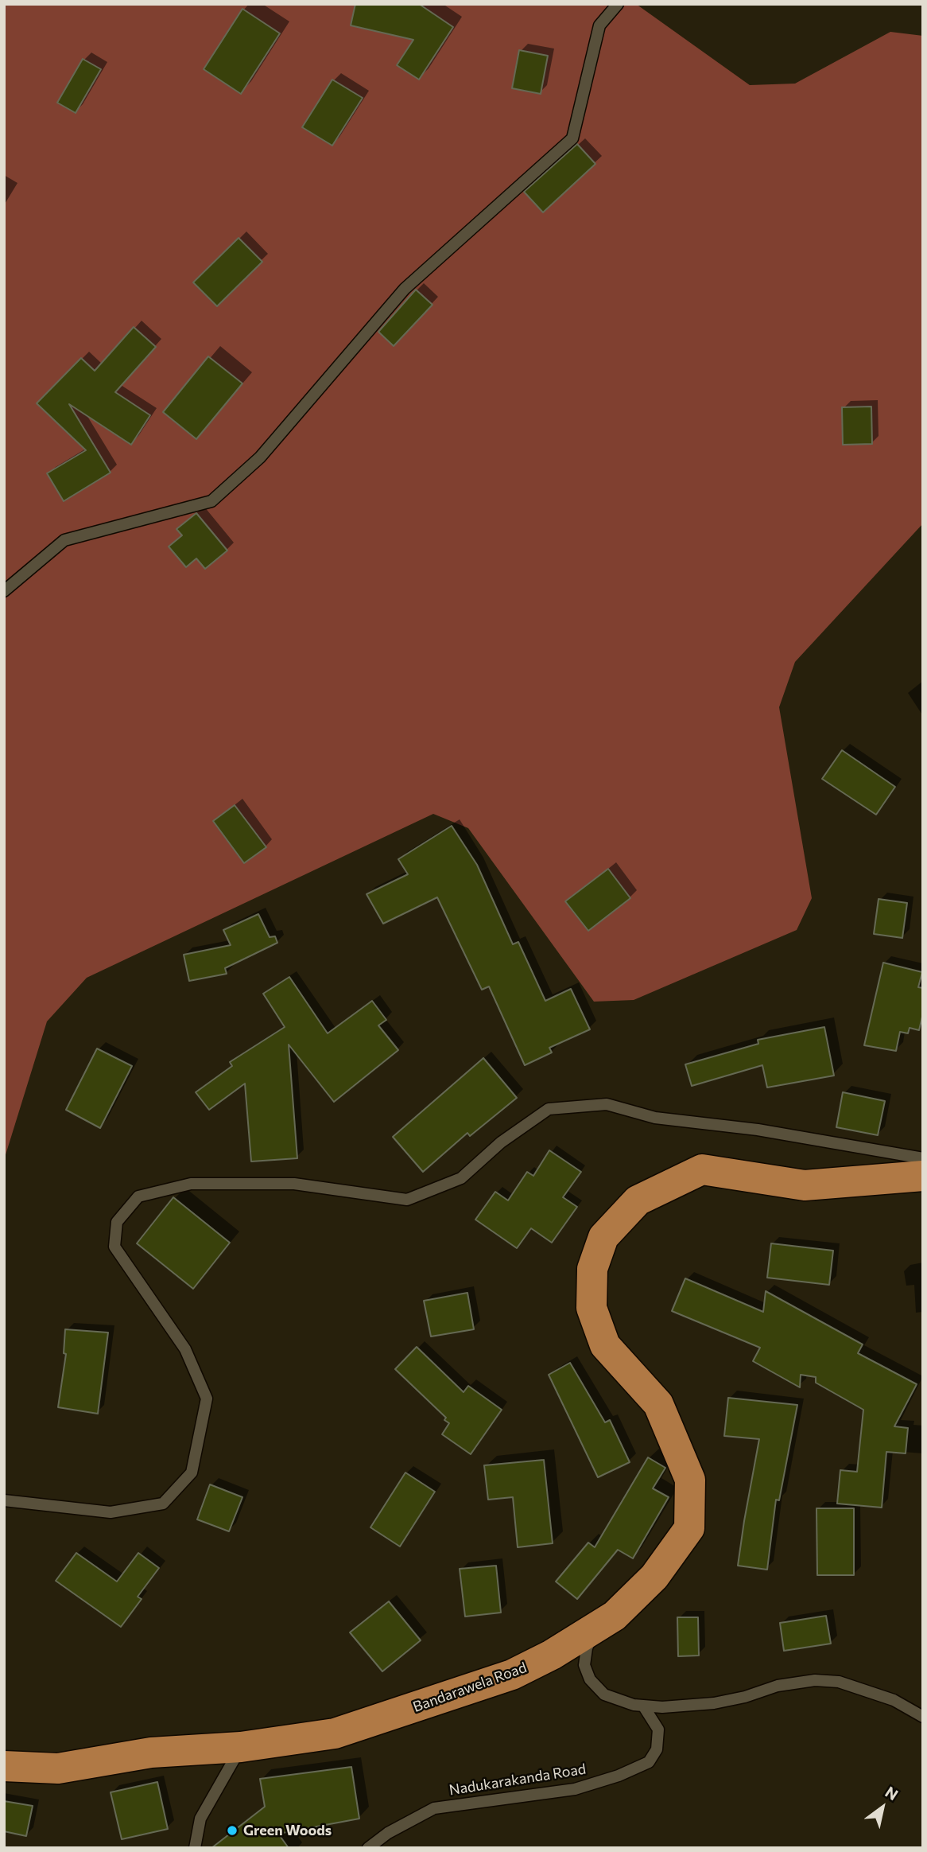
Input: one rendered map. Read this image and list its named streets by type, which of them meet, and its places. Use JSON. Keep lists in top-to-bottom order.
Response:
{
  "streets": {
    "highway": ["Bandarawela Road"],
    "lane": ["Nadukarakanda Road"]
  },
  "places": ["Green Woods"],
  "north": "top right"
}
